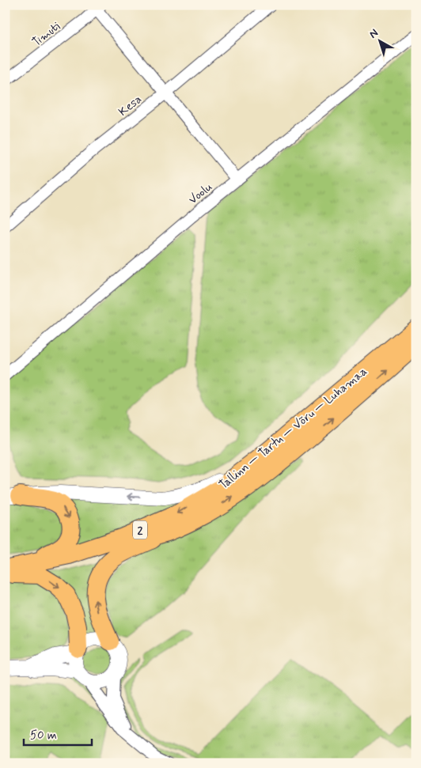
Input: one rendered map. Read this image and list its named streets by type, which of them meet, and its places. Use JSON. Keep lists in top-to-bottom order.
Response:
{
  "streets": {
    "highway": ["Tallinn — Tartu — Võru — Luhamaa", "2"],
    "street": ["Timuti", "Kesa", "Voolu"]
  },
  "scale_bar": "50 m",
  "north": "top left"
}
